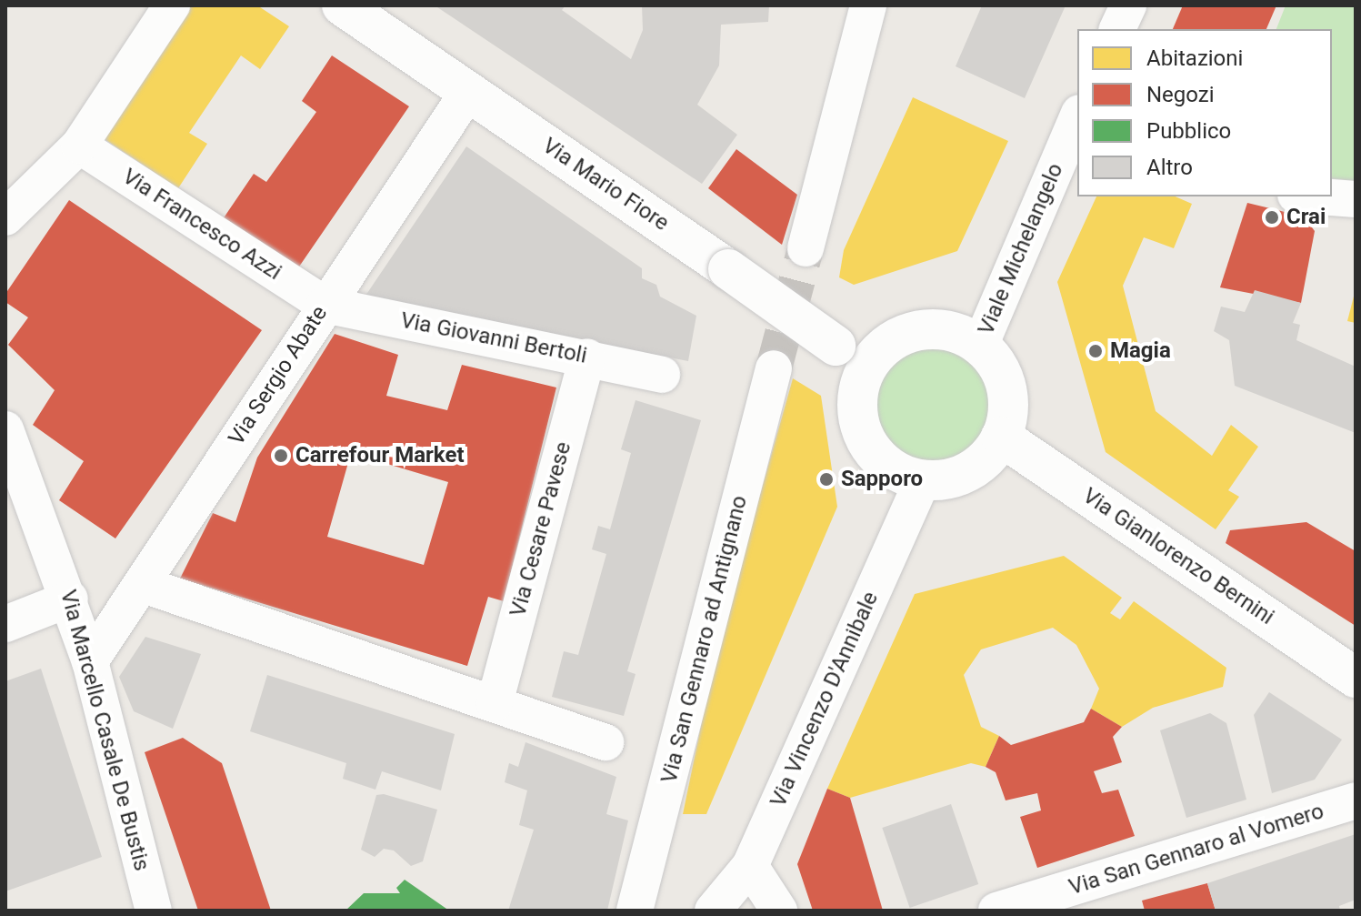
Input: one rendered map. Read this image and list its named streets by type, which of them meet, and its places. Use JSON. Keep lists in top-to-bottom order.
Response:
{
  "streets": {
    "street": [
      "Via Mario Fiore",
      "Via Francesco Azzi",
      "Viale Michelangelo",
      "Via Giovanni Bertoli",
      "Via Sergio Abate",
      "Via Cesare Pavese",
      "Via Gianlorenzo Bernini",
      "Via San Gennaro ad Antignano",
      "Via Vincenzo D'Annibale",
      "Via Marcello Casale De Bustis",
      "Via San Gennaro al Vomero"
    ]
  },
  "crossings": [
    ["Via Mario Fiore", "Viale Michelangelo"],
    ["Via Mario Fiore", "Via Sergio Abate"],
    ["Via Mario Fiore", "Via Gianlorenzo Bernini"],
    ["Via Mario Fiore", "Via Vincenzo D'Annibale"],
    ["Via Francesco Azzi", "Via Giovanni Bertoli"],
    ["Via Francesco Azzi", "Via Sergio Abate"],
    ["Viale Michelangelo", "Via Gianlorenzo Bernini"],
    ["Viale Michelangelo", "Via Vincenzo D'Annibale"],
    ["Via Giovanni Bertoli", "Via Sergio Abate"],
    ["Via Giovanni Bertoli", "Via Cesare Pavese"],
    ["Via Sergio Abate", "Via Marcello Casale De Bustis"],
    ["Via Gianlorenzo Bernini", "Via Vincenzo D'Annibale"]
  ],
  "places": [
    "Crai",
    "Magia",
    "Carrefour Market",
    "Sapporo"
  ],
  "legend": [
    "Abitazioni",
    "Negozi",
    "Pubblico",
    "Altro"
  ]
}
